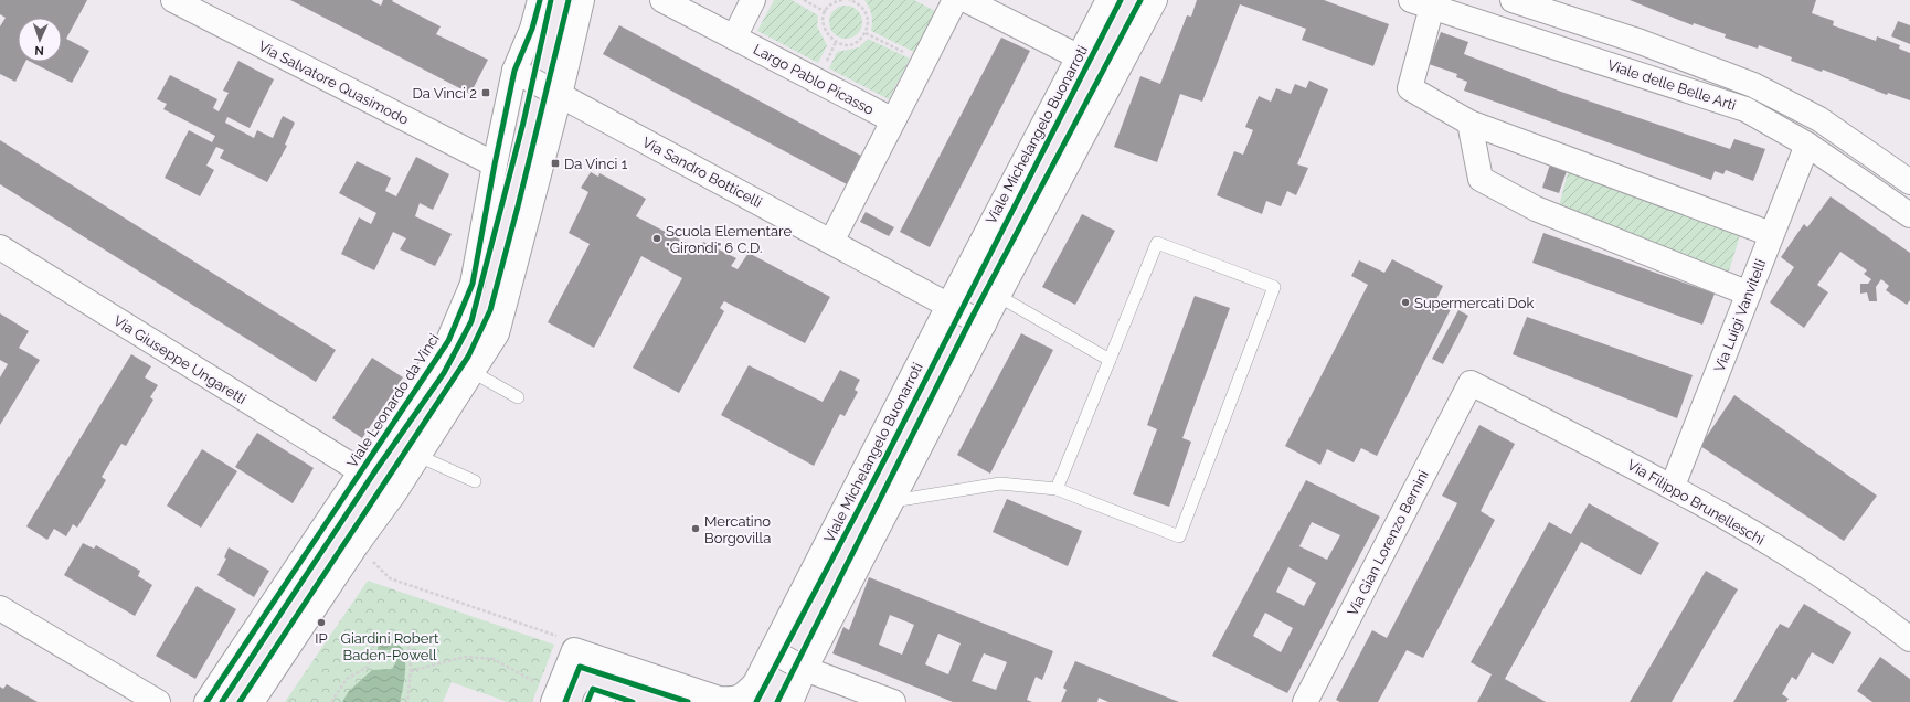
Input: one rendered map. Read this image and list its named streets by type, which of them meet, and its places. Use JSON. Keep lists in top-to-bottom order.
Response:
{
  "streets": {
    "street": [
      "Largo Pablo Picasso",
      "Via Salvatore Quasimodo",
      "Viale delle Belle Arti",
      "Viale Michelangelo Buonarroti",
      "Via Sandro Botticelli",
      "Via Luigi Vanvitelli",
      "Via Giuseppe Ungaretti",
      "Viale Leonardo da Vinci",
      "Via Filippo Brunelleschi",
      "Via Gian Lorenzo Bernini"
    ]
  },
  "crossings": [
    ["Via Salvatore Quasimodo", "Viale Leonardo da Vinci"],
    ["Viale delle Belle Arti", "Via Luigi Vanvitelli"],
    ["Viale Michelangelo Buonarroti", "Via Sandro Botticelli"],
    ["Via Sandro Botticelli", "Viale Leonardo da Vinci"],
    ["Via Luigi Vanvitelli", "Via Filippo Brunelleschi"],
    ["Via Giuseppe Ungaretti", "Viale Leonardo da Vinci"],
    ["Via Filippo Brunelleschi", "Via Gian Lorenzo Bernini"]
  ],
  "parks": ["Giardini Robert Baden-Powell"],
  "places": {
    "transit": ["Da Vinci 2", "Da Vinci 1"],
    "other": [
      "Scuola Elementare \"Girondi\" 6 C.D.",
      "Supermercati Dok",
      "Mercatino Borgovilla",
      "IP"
    ]
  },
  "north": "bottom"
}
